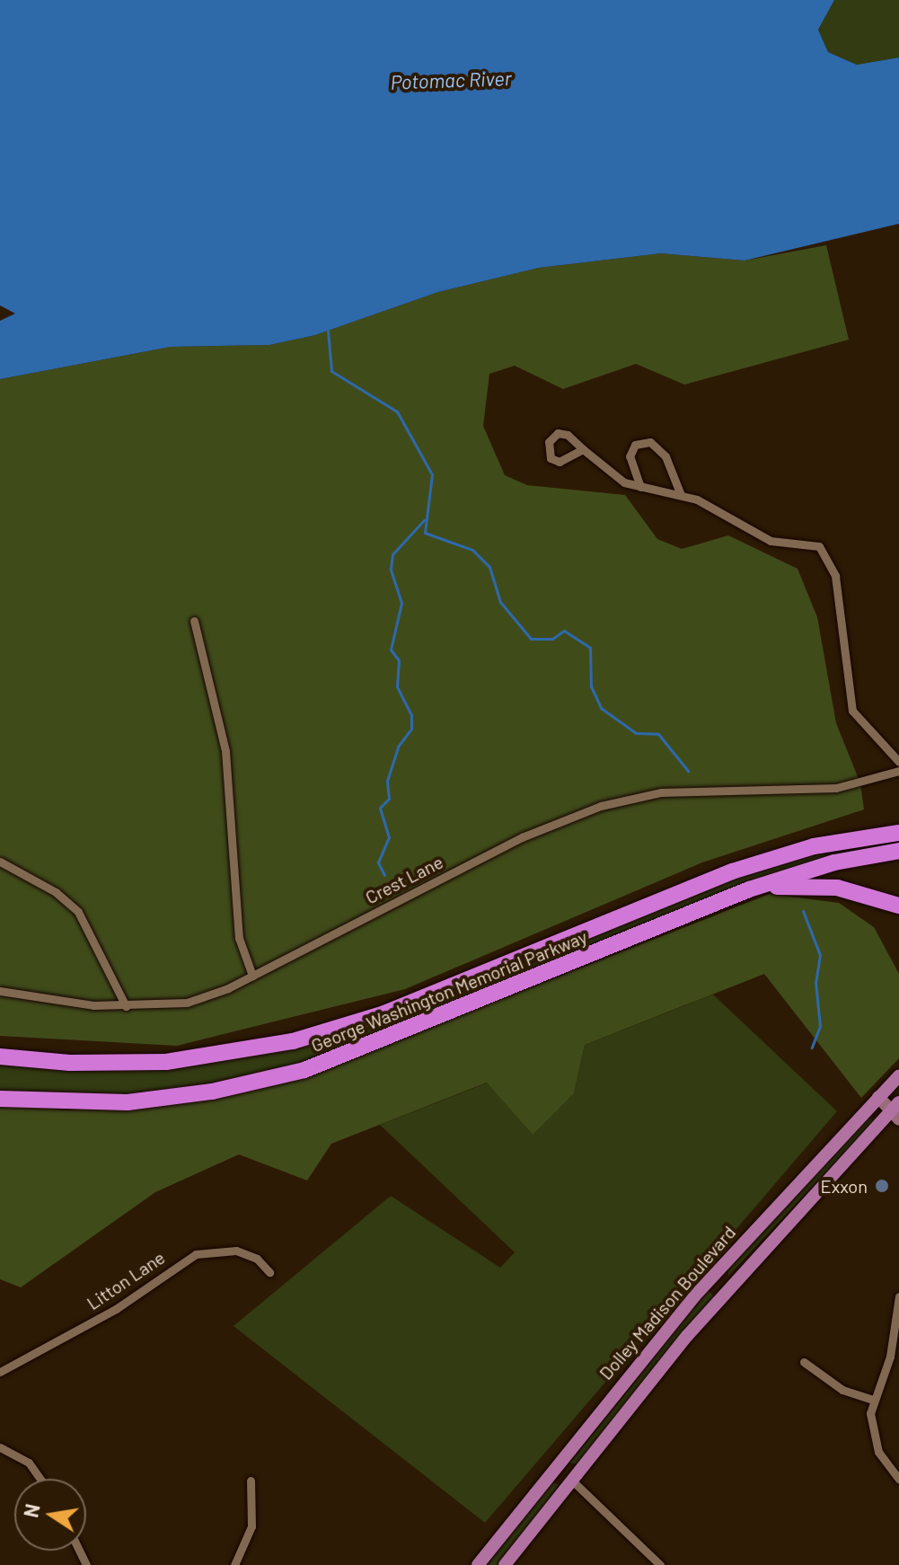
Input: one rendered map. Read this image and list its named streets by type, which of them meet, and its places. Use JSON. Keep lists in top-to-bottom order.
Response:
{
  "streets": {
    "highway": ["George Washington Memorial Parkway"],
    "main road": ["Dolley Madison Boulevard"],
    "street": ["Crest Lane", "Litton Lane"]
  },
  "water": ["Potomac River"],
  "places": ["Exxon"],
  "north": "left"
}
